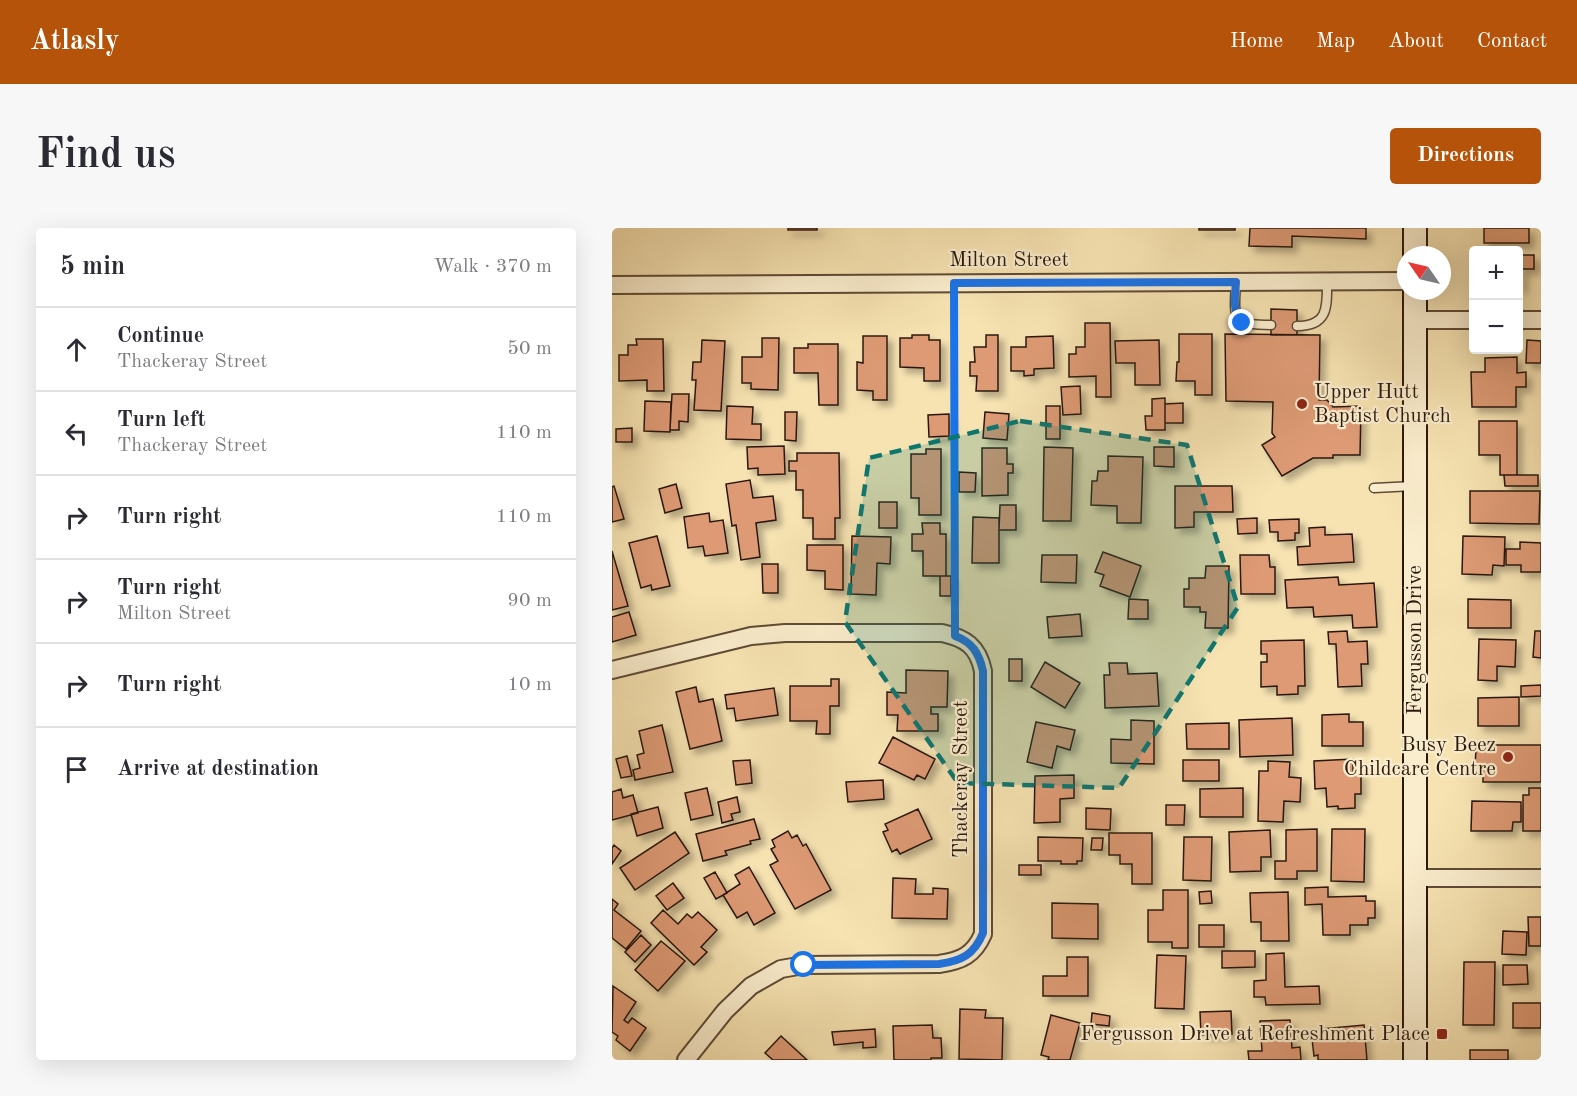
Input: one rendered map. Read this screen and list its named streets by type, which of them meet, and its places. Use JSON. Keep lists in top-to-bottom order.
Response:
{
  "streets": {
    "main road": ["Fergusson Drive"],
    "street": ["Milton Street", "Thackeray Street"]
  },
  "places": {
    "other": ["Upper Hutt Baptist Church", "Busy Beez Childcare Centre"],
    "transit": ["Fergusson Drive at Refreshment Place"]
  },
  "north": "top left",
  "page": {
    "header": "Atlasly",
    "nav": [
      "Home",
      "Map",
      "About",
      "Contact"
    ],
    "buttons": "Directions",
    "title": "Find us",
    "heading": ["5 min", "Walk · 370 m"],
    "map_buttons": ["+", "−"],
    "list": [
      ["Continue", "Thackeray Street", "50 m"],
      ["Turn left", "Thackeray Street", "110 m"],
      ["Turn right", "110 m"],
      ["Turn right", "Milton Street", "90 m"],
      ["Turn right", "10 m"],
      "Arrive at destination"
    ]
  }
}
